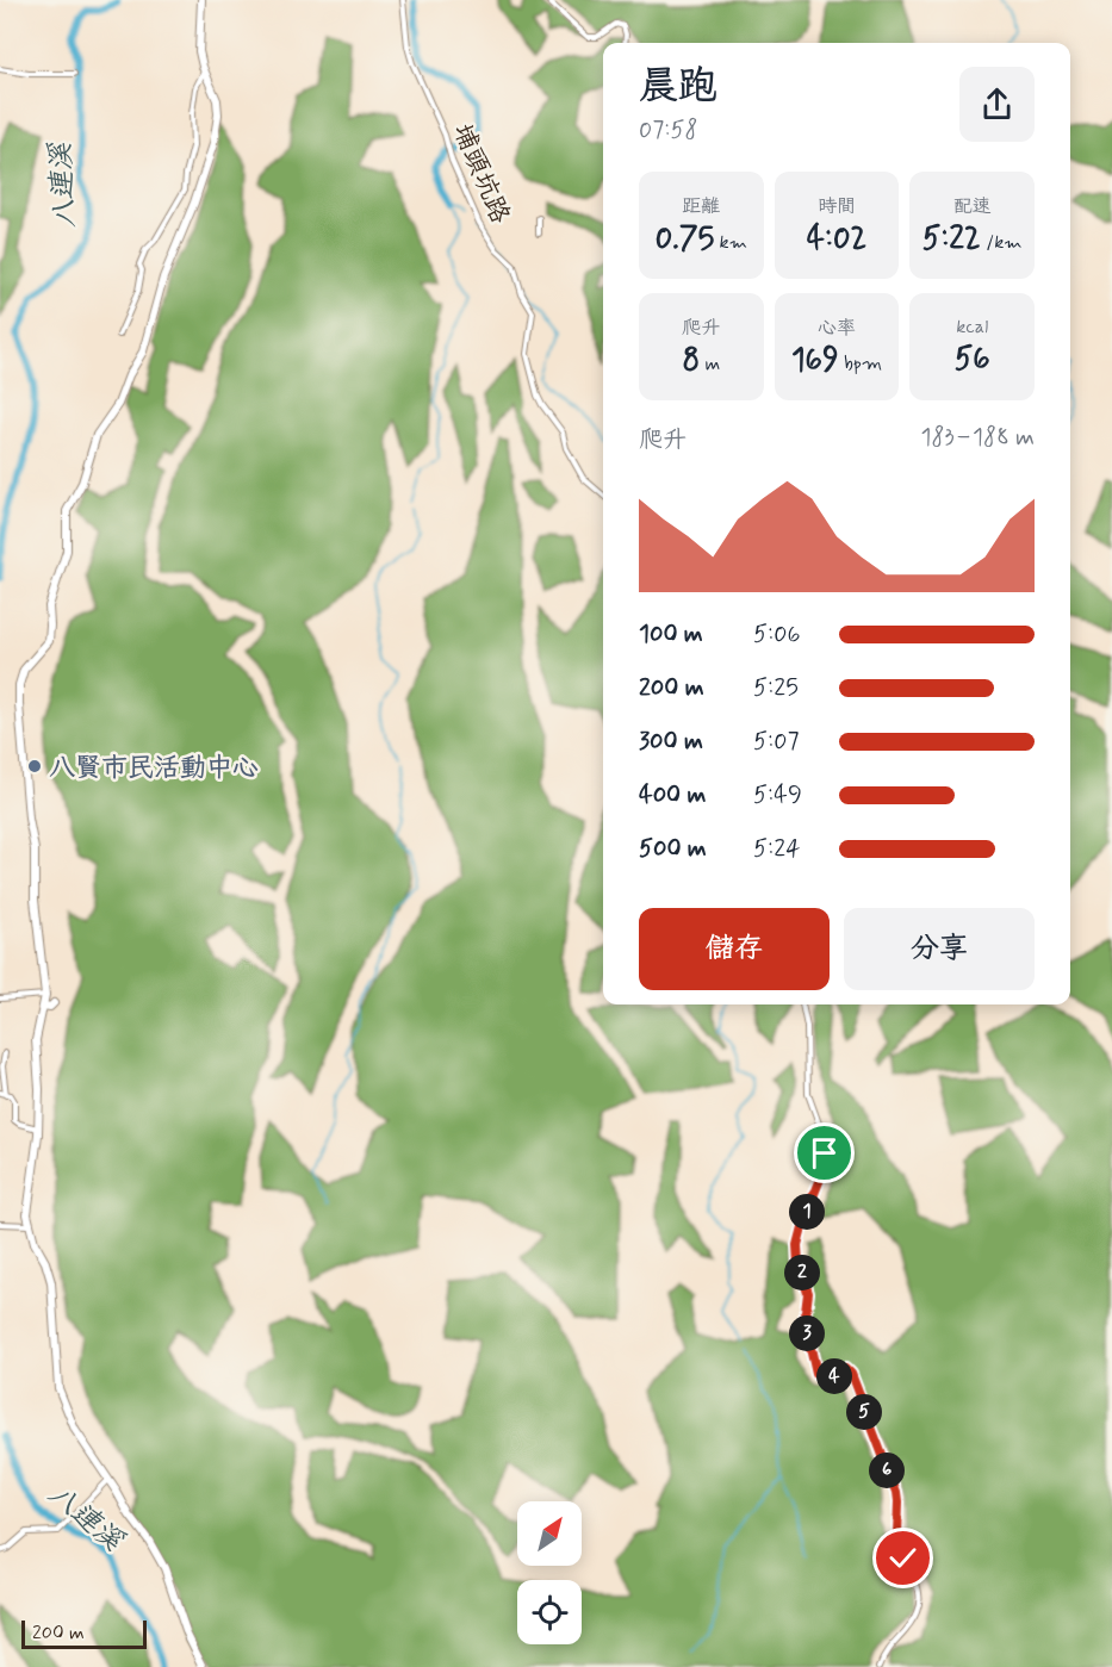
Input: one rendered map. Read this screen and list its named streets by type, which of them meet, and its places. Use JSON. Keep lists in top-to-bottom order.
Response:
{
  "streets": {
    "street": ["埔頭坑路"]
  },
  "water": ["八連溪"],
  "places": ["八賢市民活動中心"],
  "scale_bar": "200 m",
  "north": "top right",
  "page": {
    "heading": ["晨跑", "07:58"],
    "stats": [
      ["距離", "0.75 km"],
      ["時間", "4:02"],
      ["配速", "5:22 /km"],
      ["爬升", "8 m"],
      ["心率", "169 bpm"],
      ["kcal", "56"]
    ],
    "chart": ["爬升", "183–188 m"],
    "list": [
      {
        "name": "100 m",
        "note": "5:06"
      },
      {
        "name": "200 m",
        "note": "5:25"
      },
      {
        "name": "300 m",
        "note": "5:07"
      },
      {
        "name": "400 m",
        "note": "5:49"
      },
      {
        "name": "500 m",
        "note": "5:24"
      }
    ],
    "buttons": ["儲存", "分享"],
    "pins": [
      "1",
      "2",
      "3",
      "4",
      "5",
      "6"
    ],
    "scale": "200 m"
  }
}
